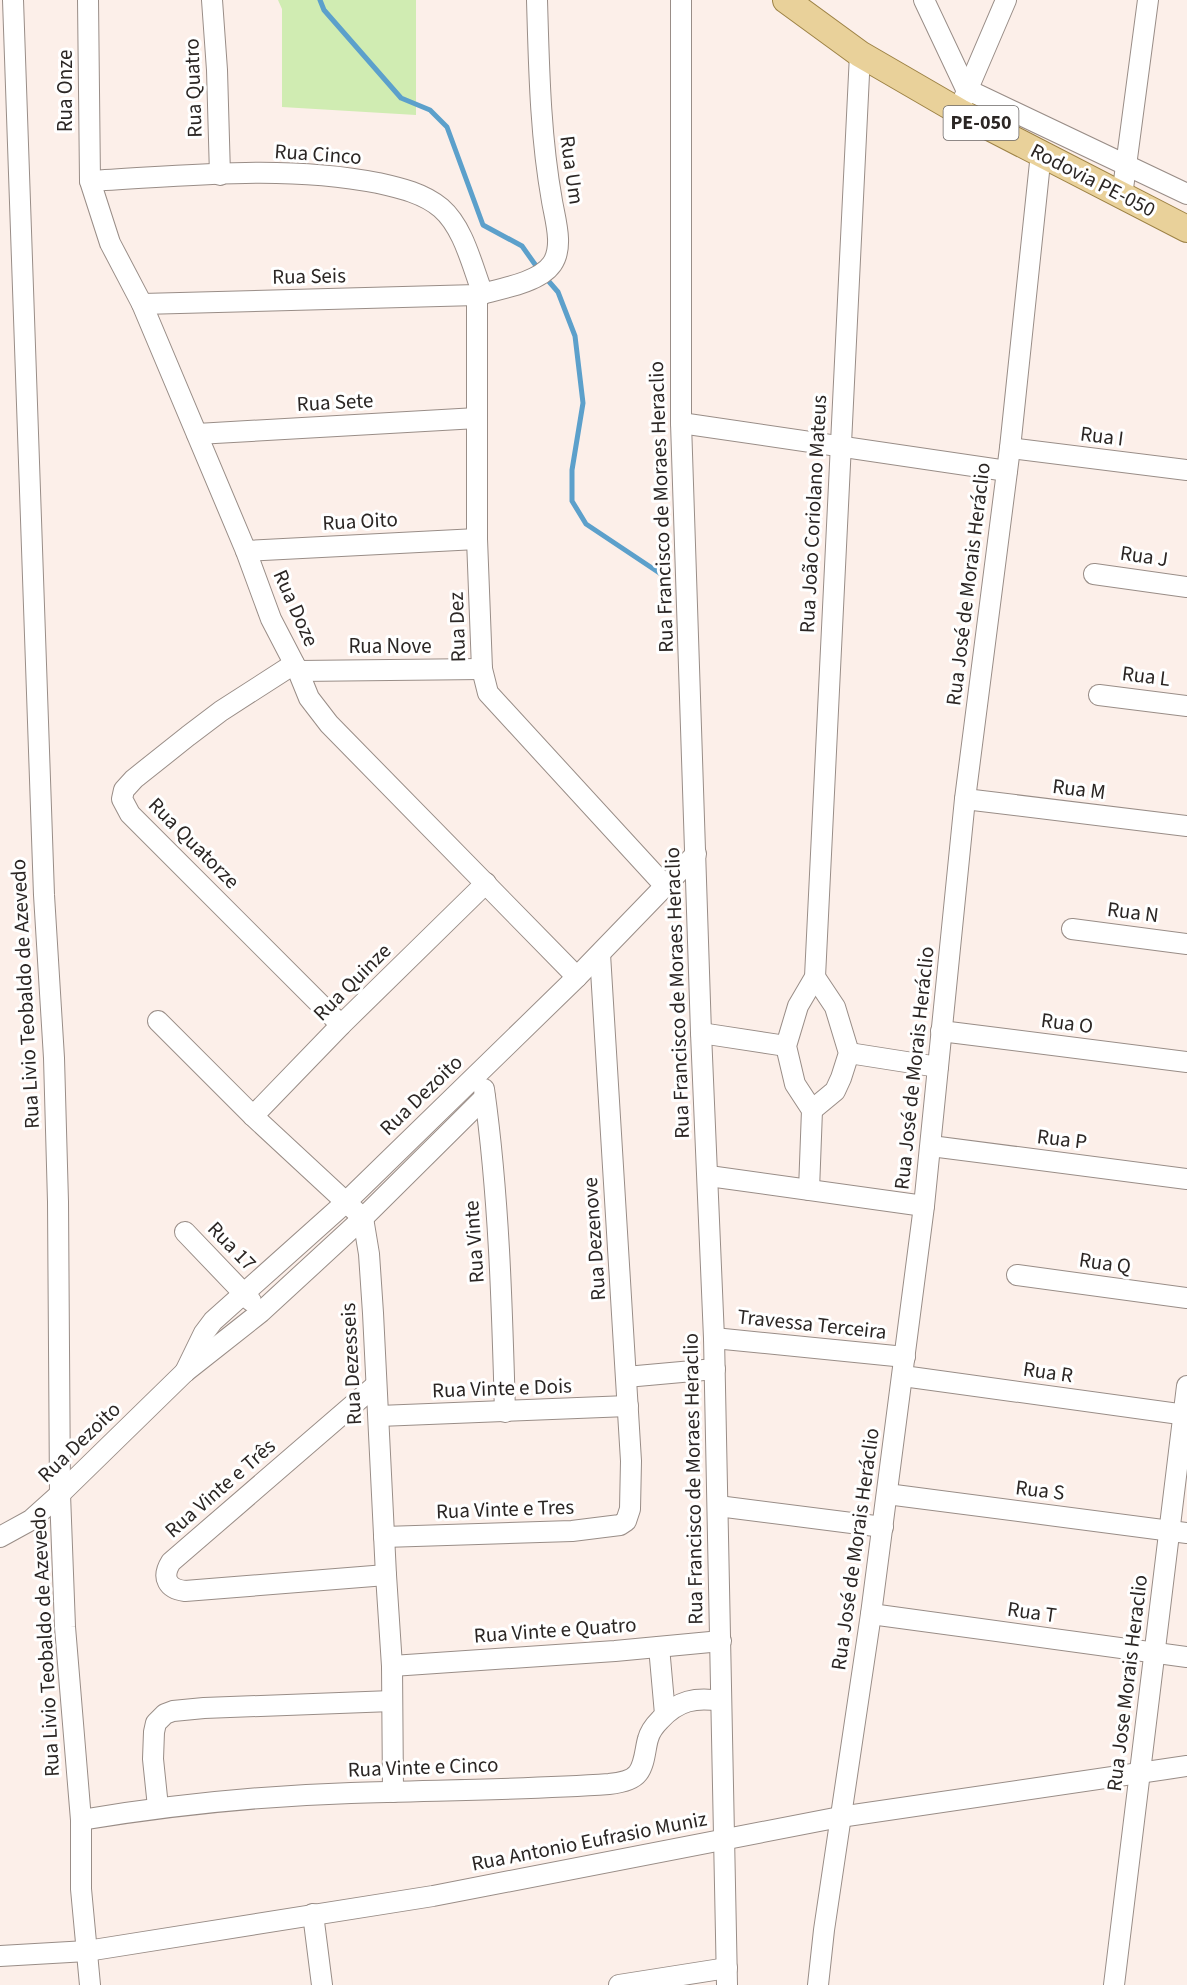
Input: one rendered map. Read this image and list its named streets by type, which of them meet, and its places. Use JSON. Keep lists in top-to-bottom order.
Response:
{
  "streets": {
    "main road": ["PE-050", "Rodovia PE-050"],
    "street": [
      "Rua Quatro",
      "Rua Onze",
      "Rua Cinco",
      "Rua Um",
      "Rua Seis",
      "Rua Sete",
      "Rua I",
      "Rua Francisco de Moraes Heraclio",
      "Rua João Coriolano Mateus",
      "Rua Oito",
      "Rua J",
      "Rua José de Morais Heráclio",
      "Rua Doze",
      "Rua Dez",
      "Rua Nove",
      "Rua L",
      "Rua M",
      "Rua Quatorze",
      "Rua N",
      "Rua Quinze",
      "Rua Livio Teobaldo de Azevedo",
      "Rua O",
      "Rua Dezoito",
      "Rua P",
      "Rua Dezenove",
      "Rua Vinte",
      "Rua 17",
      "Rua Q",
      "Travessa Terceira",
      "Rua Dezesseis",
      "Rua R",
      "Rua Vinte e Dois",
      "Rua Vinte e Três",
      "Rua S",
      "Rua Vinte e Tres",
      "Rua T",
      "Rua Vinte e Quatro",
      "Rua Jose Morais Heraclio",
      "Rua Vinte e Cinco",
      "Rua Antonio Eufrasio Muniz"
    ]
  },
  "crossings": [
    ["Rua Quatro", "Rua Cinco"],
    ["Rua Onze", "Rua Cinco"],
    ["Rua Onze", "Rua Doze"],
    ["Rua Cinco", "Rua Um"],
    ["Rua Cinco", "Rua Seis"],
    ["Rua Cinco", "Rua Doze"],
    ["Rua Cinco", "Rua Dez"],
    ["Rua Um", "Rua Seis"],
    ["Rua Um", "Rua Dez"],
    ["Rodovia PE-050", "Rua João Coriolano Mateus"],
    ["Rodovia PE-050", "Rua José de Morais Heráclio"],
    ["Rua Seis", "Rua Doze"],
    ["Rua Seis", "Rua Dez"],
    ["Rua Sete", "Rua Doze"],
    ["Rua Sete", "Rua Dez"],
    ["Rua I", "Rua José de Morais Heráclio"],
    ["Rua Francisco de Moraes Heraclio", "Rua Dezoito"],
    ["Rua Francisco de Moraes Heraclio", "Travessa Terceira"],
    ["Rua Francisco de Moraes Heraclio", "Rua Vinte e Quatro"],
    ["Rua Francisco de Moraes Heraclio", "Rua Vinte e Cinco"],
    ["Rua Francisco de Moraes Heraclio", "Rua Antonio Eufrasio Muniz"],
    ["Rua Oito", "Rua Doze"],
    ["Rua Oito", "Rua Dez"],
    ["Rua José de Morais Heráclio", "Rua M"],
    ["Rua José de Morais Heráclio", "Rua O"],
    ["Rua José de Morais Heráclio", "Rua P"],
    ["Rua José de Morais Heráclio", "Travessa Terceira"],
    ["Rua José de Morais Heráclio", "Rua R"],
    ["Rua José de Morais Heráclio", "Rua S"],
    ["Rua José de Morais Heráclio", "Rua T"],
    ["Rua José de Morais Heráclio", "Rua Antonio Eufrasio Muniz"],
    ["Rua Doze", "Rua Nove"],
    ["Rua Doze", "Rua Quatorze"],
    ["Rua Doze", "Rua Quinze"],
    ["Rua Doze", "Rua Dezoito"],
    ["Rua Dez", "Rua Nove"],
    ["Rua Dez", "Rua Dezoito"],
    ["Rua Nove", "Rua Quatorze"],
    ["Rua Quatorze", "Rua Quinze"],
    ["Rua Livio Teobaldo de Azevedo", "Rua Dezoito"],
    ["Rua Livio Teobaldo de Azevedo", "Rua Vinte e Cinco"],
    ["Rua Livio Teobaldo de Azevedo", "Rua Antonio Eufrasio Muniz"],
    ["Rua Dezoito", "Rua Dezenove"],
    ["Rua Dezoito", "Rua Vinte"],
    ["Rua Dezoito", "Rua 17"],
    ["Rua Dezoito", "Rua Dezesseis"],
    ["Rua Dezenove", "Rua Vinte e Dois"],
    ["Rua Dezenove", "Rua Vinte e Tres"],
    ["Rua Vinte", "Rua Vinte e Dois"],
    ["Travessa Terceira", "Rua R"],
    ["Rua Dezesseis", "Rua Vinte e Dois"],
    ["Rua Dezesseis", "Rua Vinte e Três"],
    ["Rua Dezesseis", "Rua Vinte e Tres"],
    ["Rua Dezesseis", "Rua Vinte e Quatro"],
    ["Rua Dezesseis", "Rua Vinte e Cinco"],
    ["Rua R", "Rua Jose Morais Heraclio"],
    ["Rua S", "Rua Jose Morais Heraclio"],
    ["Rua T", "Rua Jose Morais Heraclio"],
    ["Rua Jose Morais Heraclio", "Rua Antonio Eufrasio Muniz"]
  ]
}
